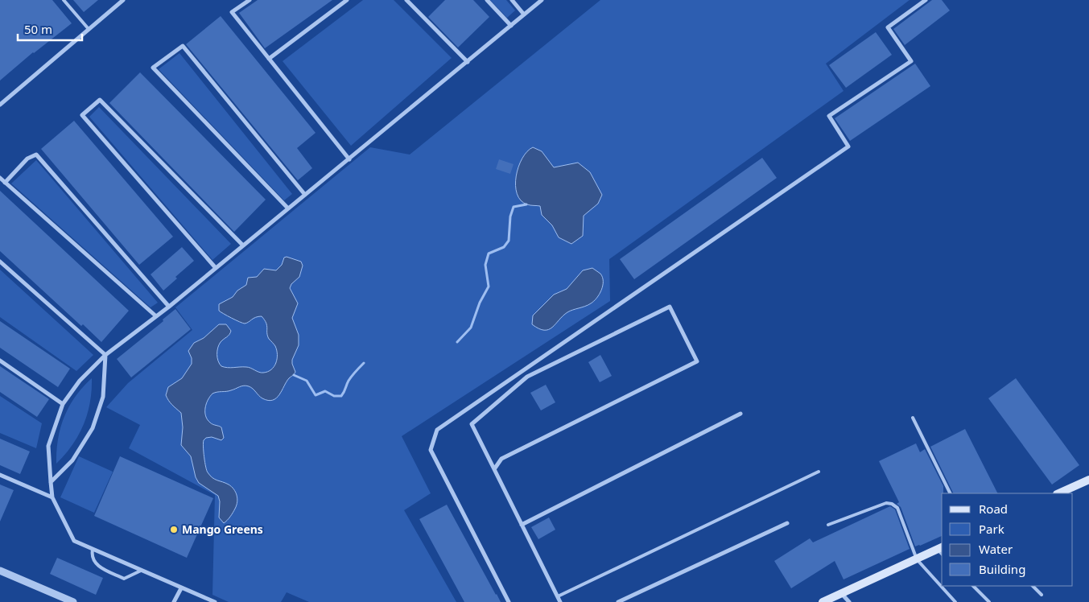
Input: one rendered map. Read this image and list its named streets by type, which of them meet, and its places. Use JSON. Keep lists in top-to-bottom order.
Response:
{
  "places": ["Mango Greens"],
  "legend": [
    "Road",
    "Park",
    "Water",
    "Building"
  ],
  "scale_bar": "50 m"
}
